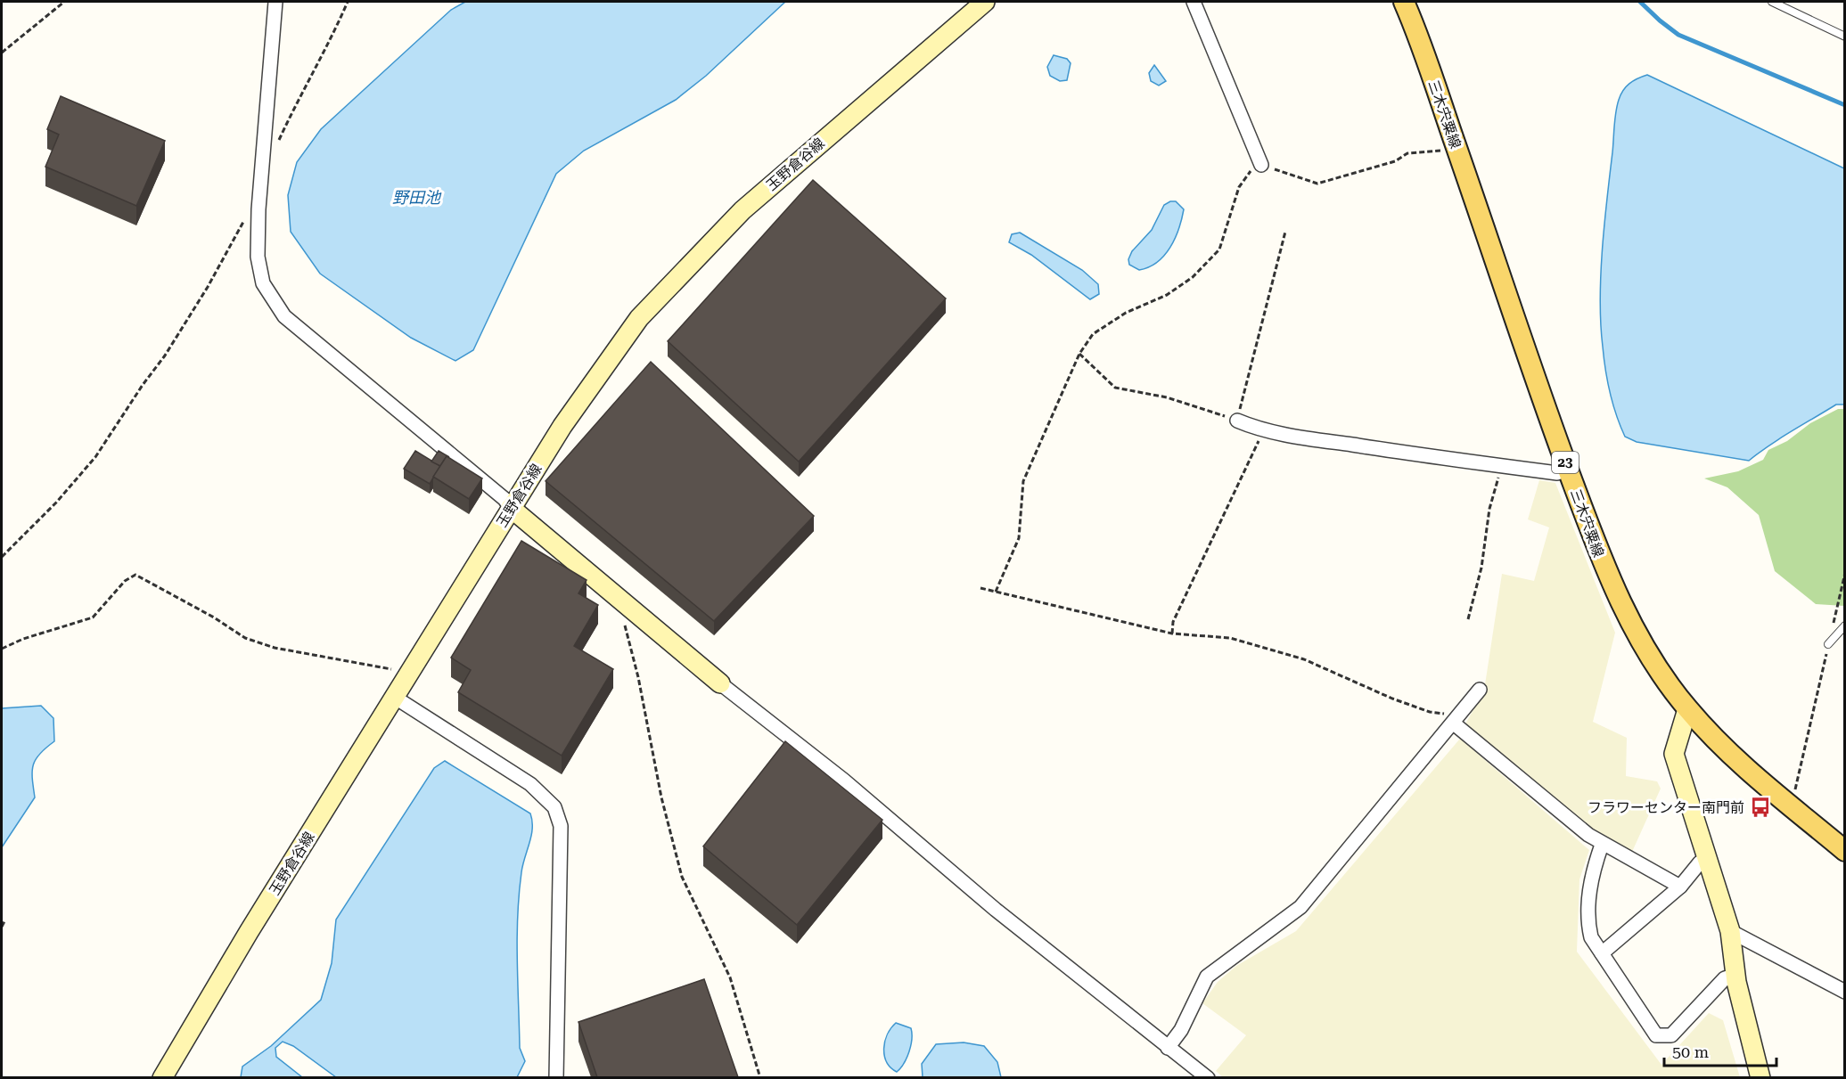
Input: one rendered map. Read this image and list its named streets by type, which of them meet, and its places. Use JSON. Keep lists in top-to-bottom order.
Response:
{
  "streets": {
    "main road": ["三木宍粟線", "玉野倉谷線", "23"]
  },
  "water": ["野田池"],
  "places": {
    "bus stop": ["フラワーセンター南門前"]
  },
  "scale_bar": "50 m"
}
